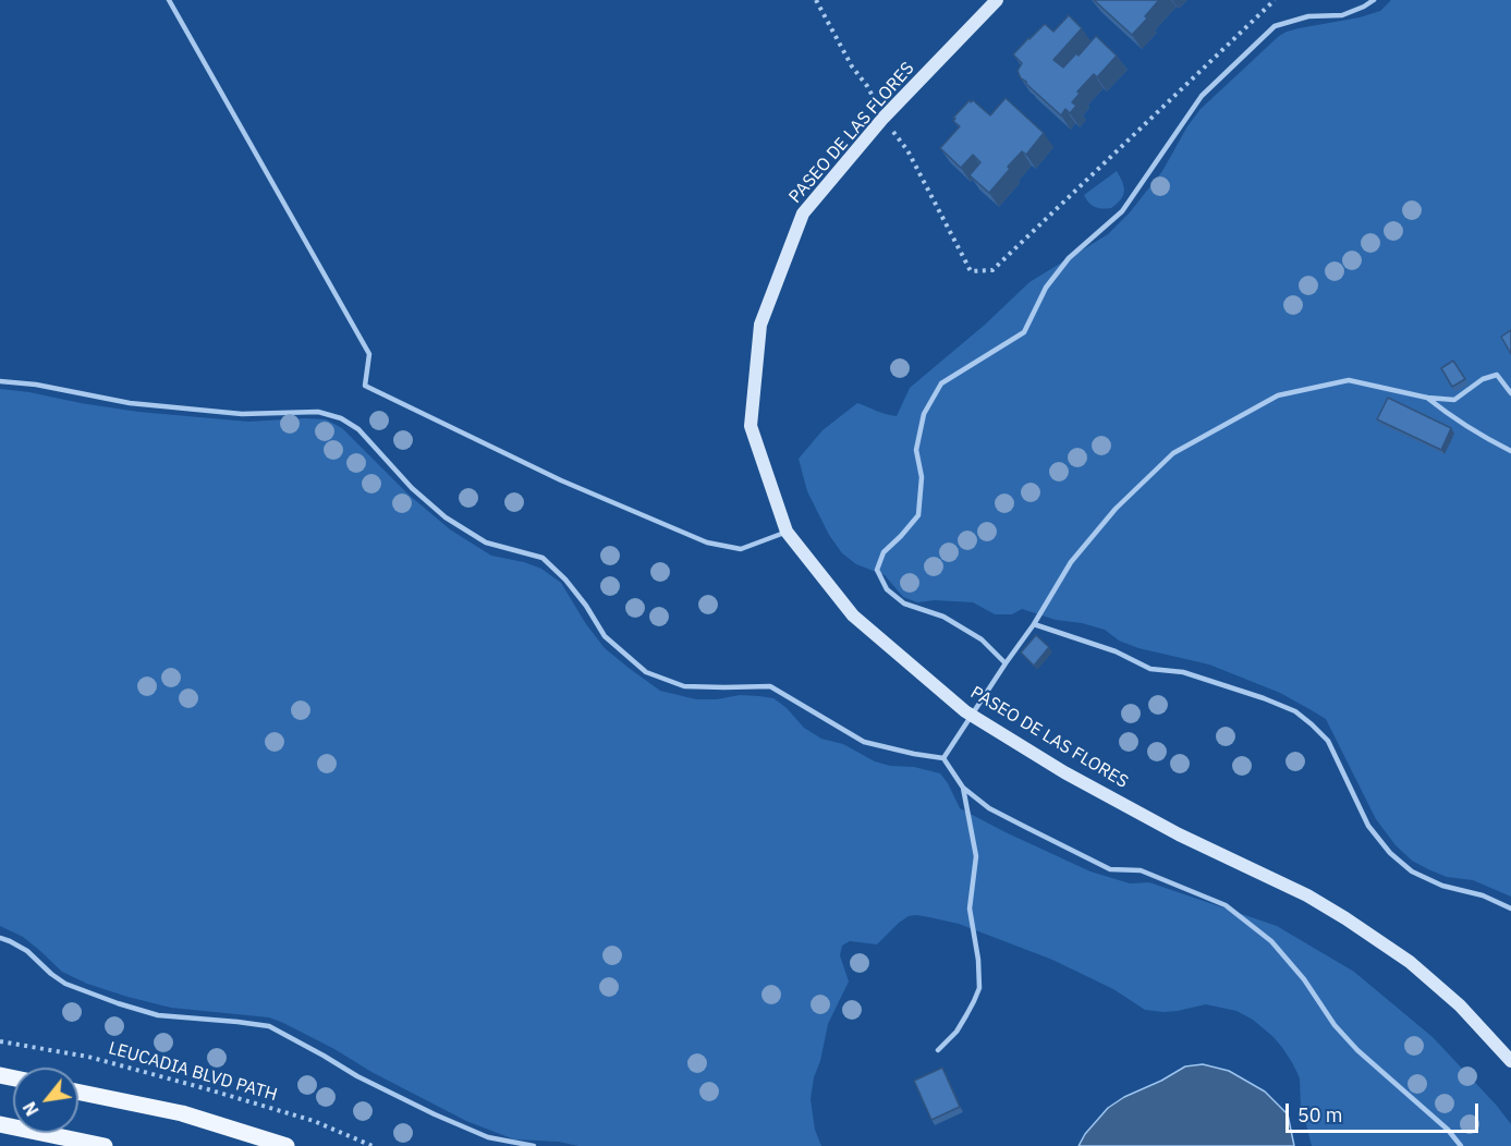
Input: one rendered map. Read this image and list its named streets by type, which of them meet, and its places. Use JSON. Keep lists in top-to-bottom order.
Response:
{
  "streets": {
    "street": ["PASEO DE LAS FLORES"],
    "path": ["LEUCADIA BLVD PATH"]
  },
  "scale_bar": "50 m",
  "north": "bottom left"
}
